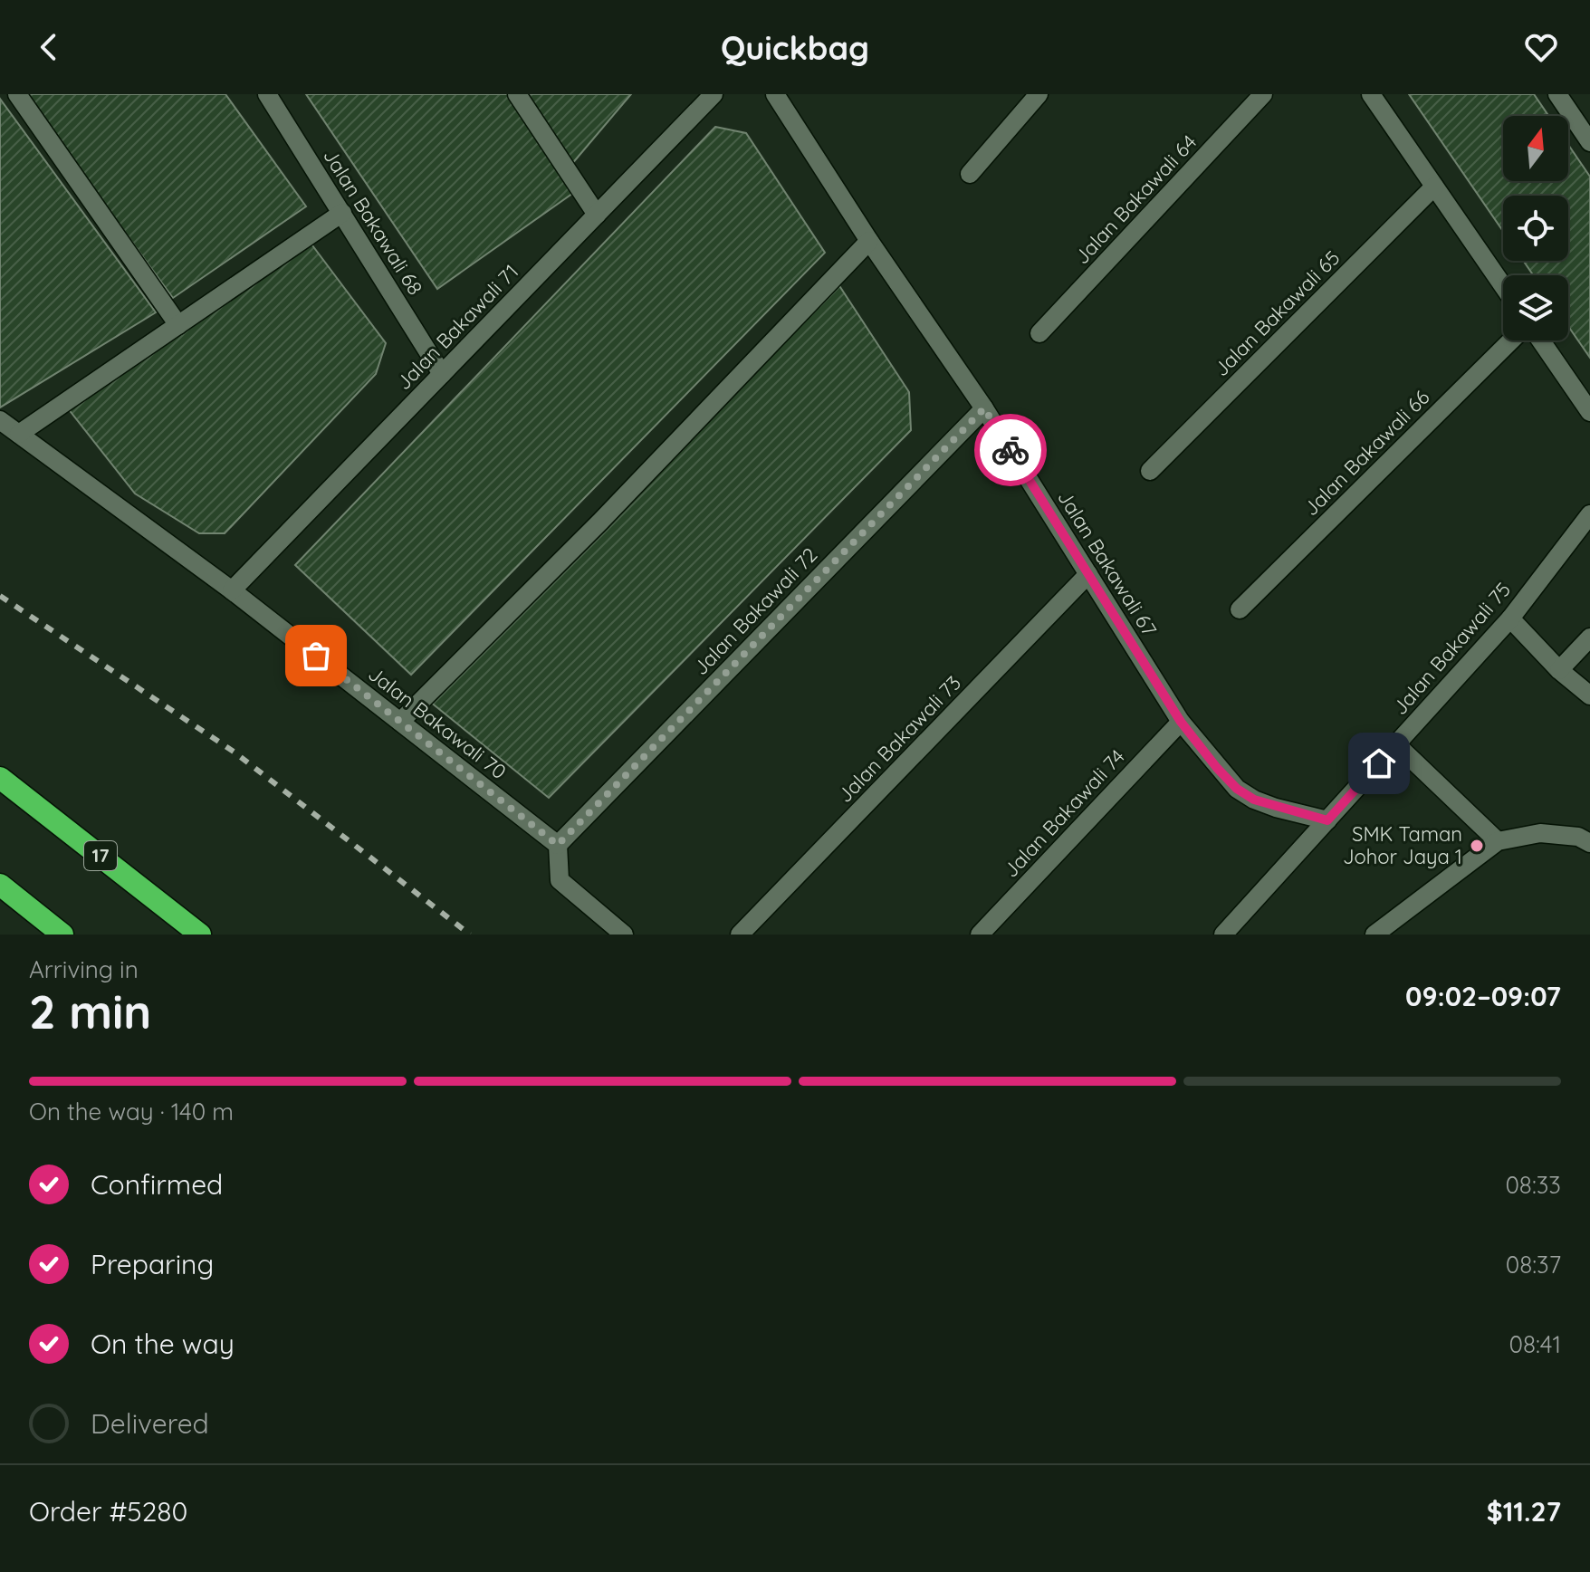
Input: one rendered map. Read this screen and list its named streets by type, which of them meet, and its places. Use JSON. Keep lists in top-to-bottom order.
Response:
{
  "streets": {
    "highway": ["17"],
    "street": [
      "Jalan Bakawali 64",
      "Jalan Bakawali 68",
      "Jalan Bakawali 65",
      "Jalan Bakawali 71",
      "Jalan Bakawali 66",
      "Jalan Bakawali 67",
      "Jalan Bakawali 72",
      "Jalan Bakawali 75",
      "Jalan Bakawali 70",
      "Jalan Bakawali 73",
      "Jalan Bakawali 74"
    ]
  },
  "crossings": [
    ["Jalan Bakawali 68", "Jalan Bakawali 71"],
    ["Jalan Bakawali 71", "Jalan Bakawali 70"],
    ["Jalan Bakawali 67", "Jalan Bakawali 72"],
    ["Jalan Bakawali 67", "Jalan Bakawali 75"],
    ["Jalan Bakawali 67", "Jalan Bakawali 73"],
    ["Jalan Bakawali 67", "Jalan Bakawali 74"],
    ["Jalan Bakawali 72", "Jalan Bakawali 70"]
  ],
  "places": ["SMK Taman Johor Jaya 1"],
  "north": "top",
  "page": {
    "header": "Quickbag",
    "heading": ["2 min", "Arriving in", "09:02–09:07"],
    "panel": ["Order #5280", "$11.27"],
    "bar": "On the way · 140 m",
    "list": [
      ["Confirmed", "08:33"],
      ["Preparing", "08:37"],
      ["On the way", "08:41"],
      "Delivered"
    ]
  }
}
